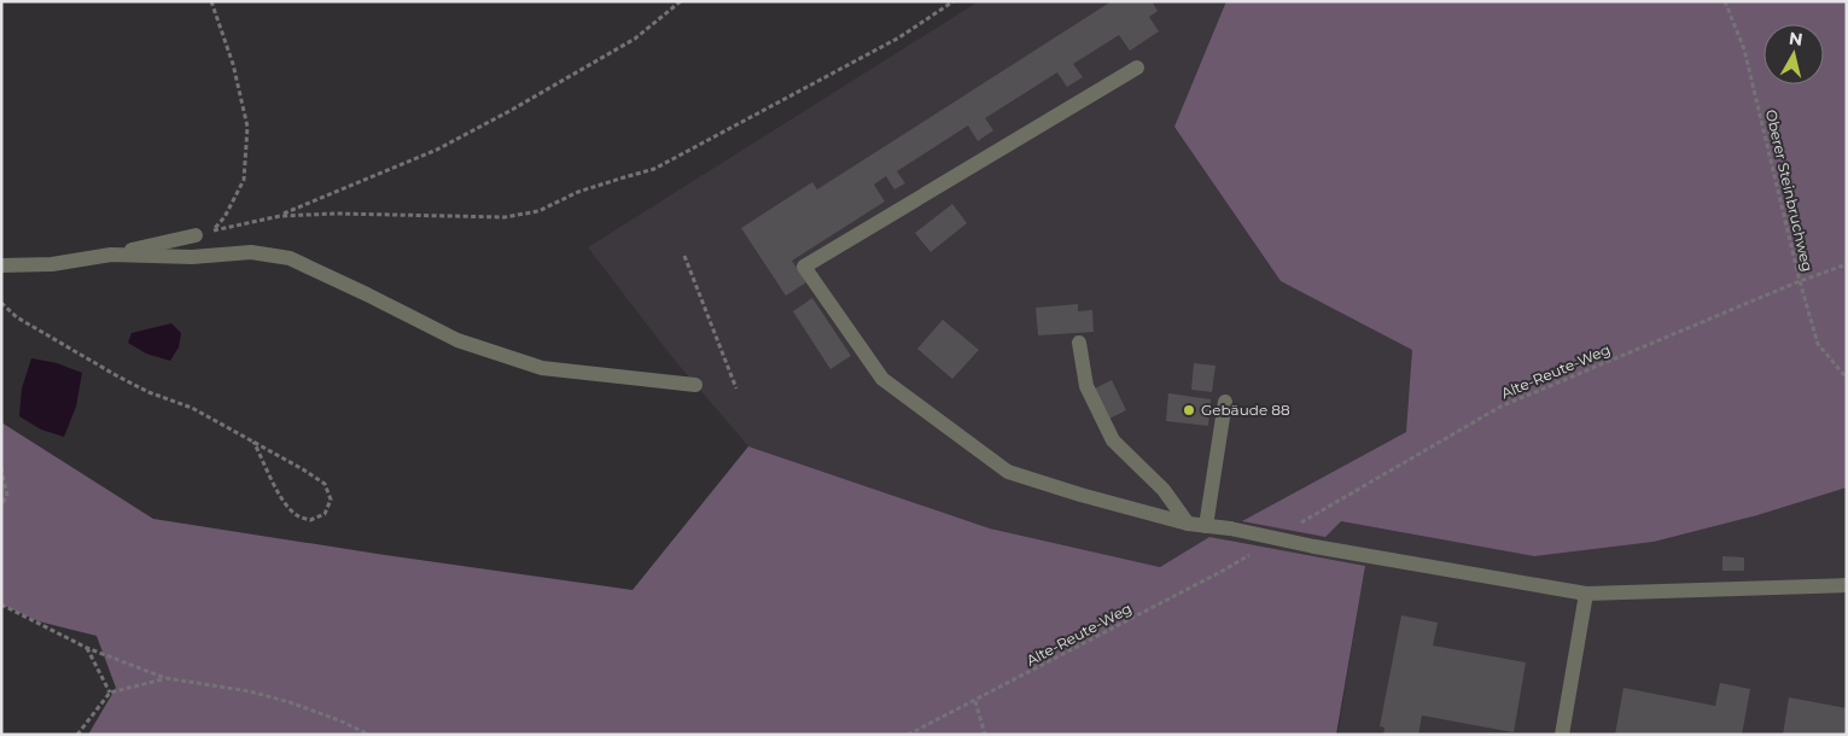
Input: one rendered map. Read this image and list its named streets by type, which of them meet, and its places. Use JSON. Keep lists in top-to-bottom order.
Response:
{
  "streets": {
    "path": ["Oberer Steinbruchweg", "Alte-Reute-Weg"]
  },
  "crossings": [
    ["Oberer Steinbruchweg", "Alte-Reute-Weg"]
  ],
  "places": ["Gebäude 88"],
  "north": "top"
}
